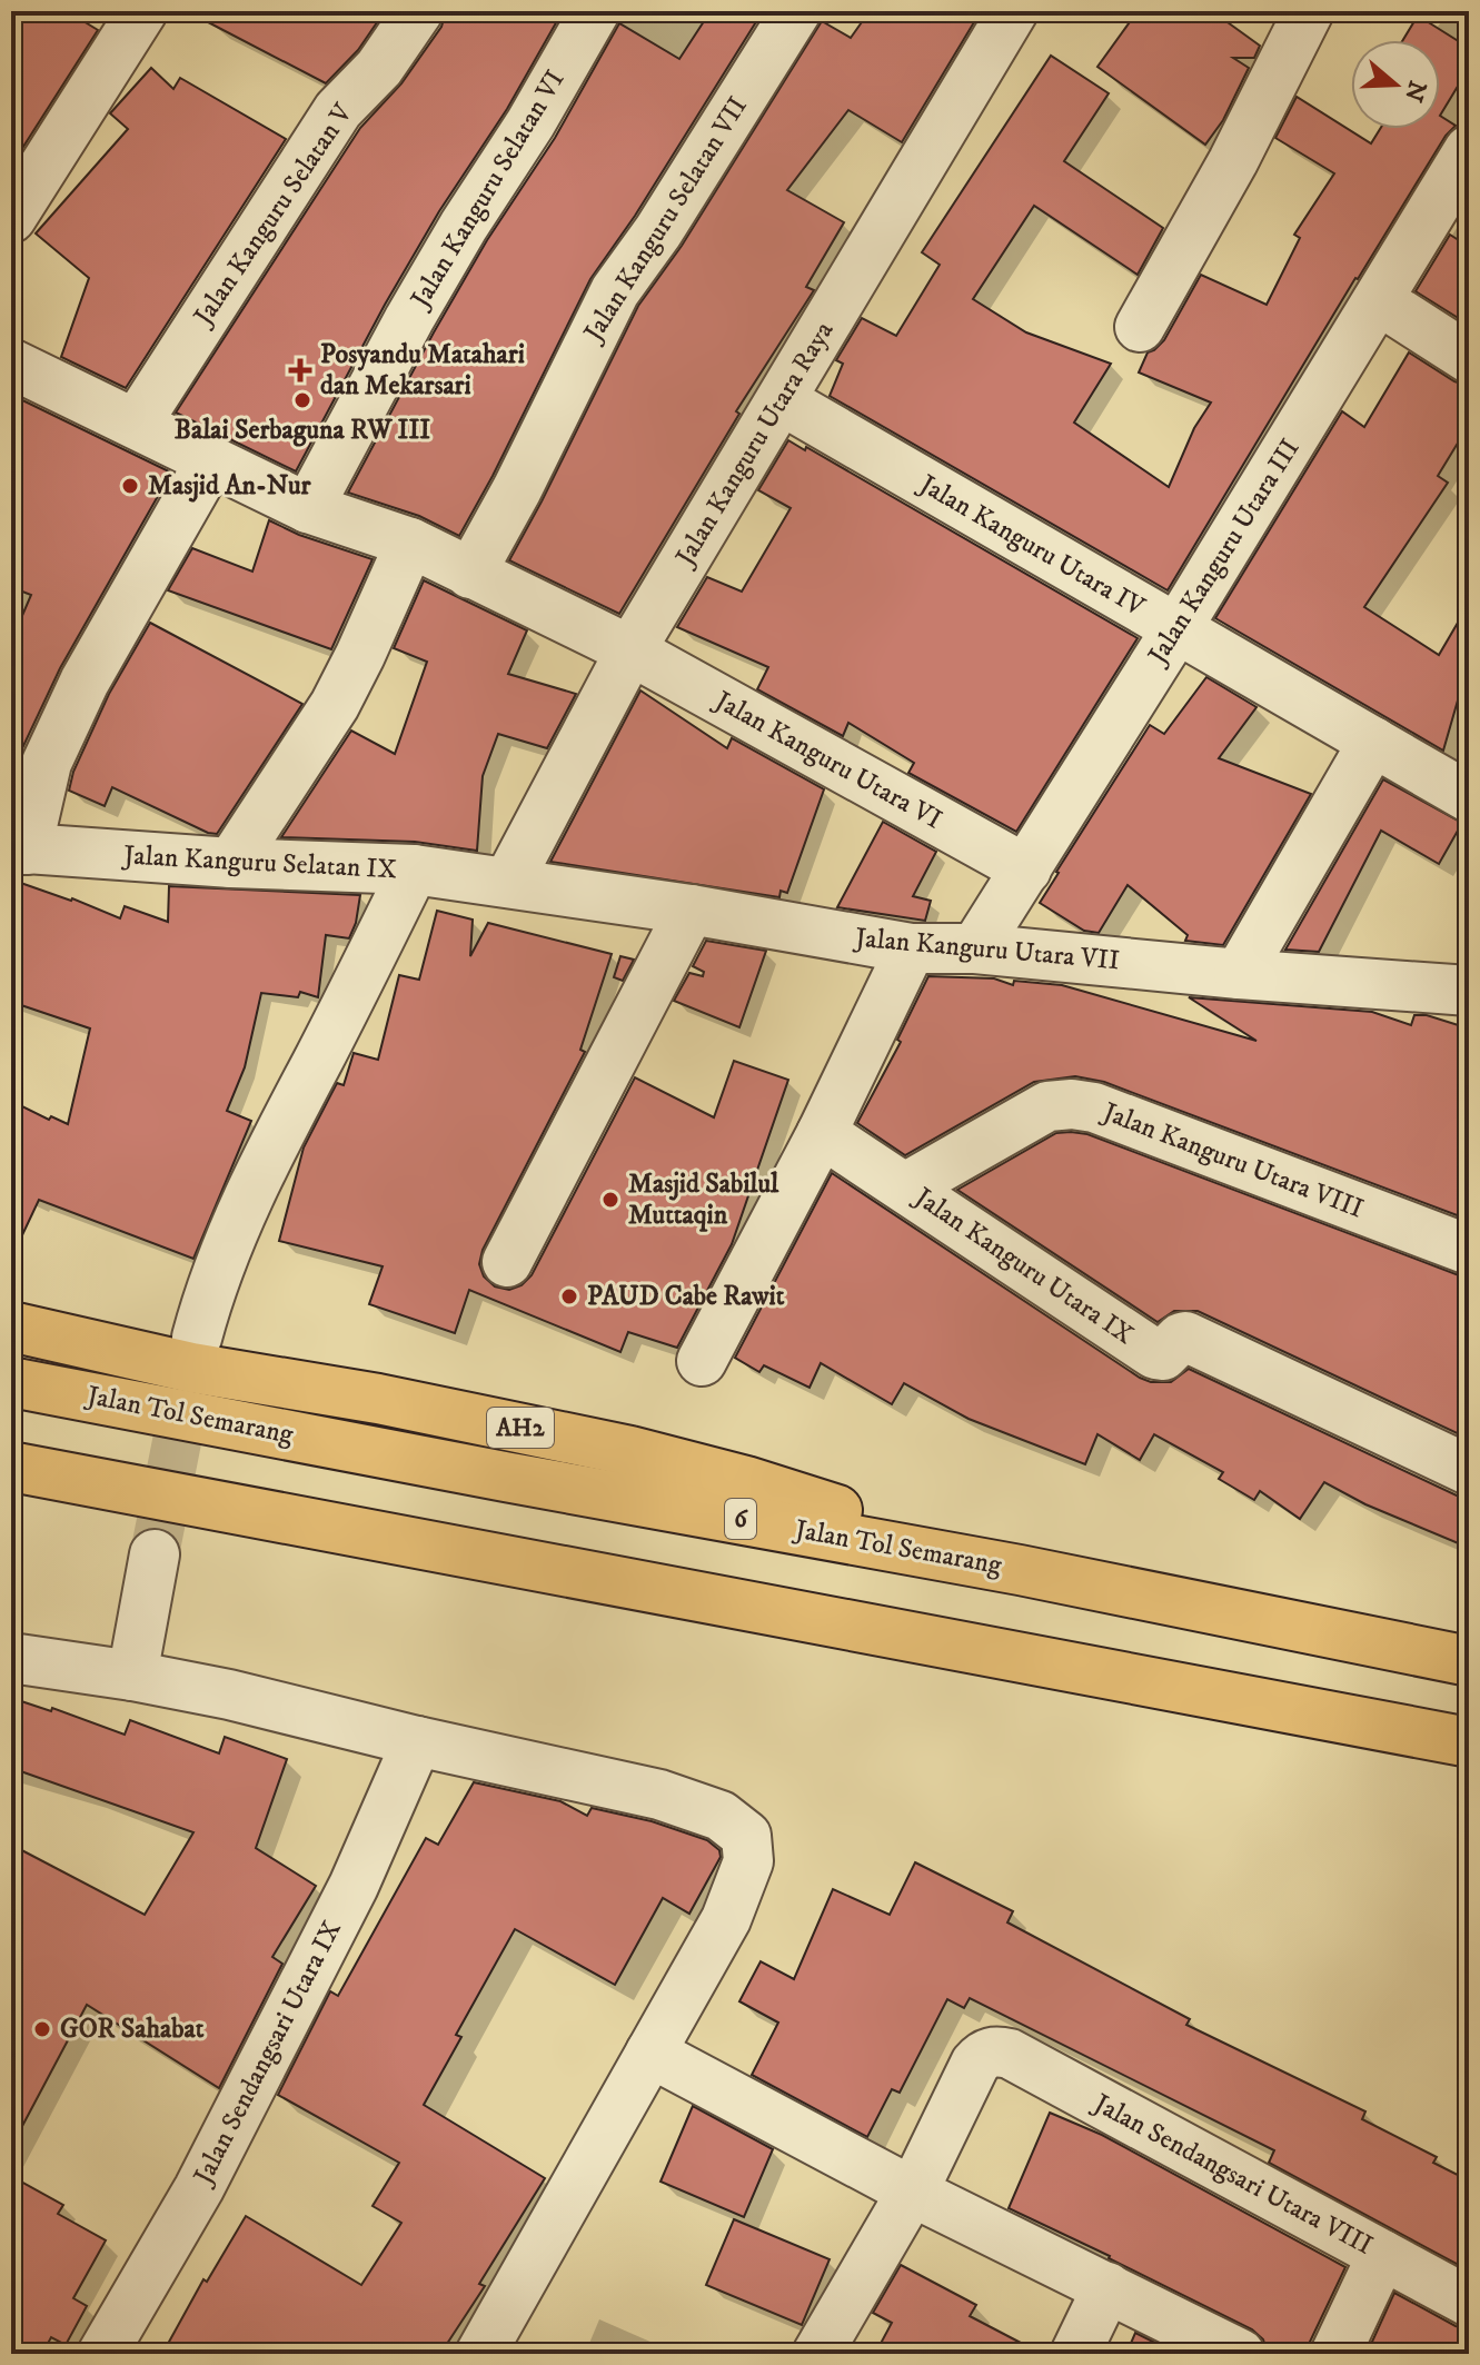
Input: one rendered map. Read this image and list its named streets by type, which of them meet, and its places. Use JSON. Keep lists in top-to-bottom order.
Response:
{
  "streets": {
    "highway": ["Jalan Tol Semarang", "AH2", "6"],
    "street": [
      "Jalan Kanguru Selatan VI",
      "Jalan Kanguru Selatan V",
      "Jalan Kanguru Selatan VII",
      "Jalan Kanguru Utara Raya",
      "Jalan Kanguru Utara IV",
      "Jalan Kanguru Utara III",
      "Jalan Kanguru Utara VI",
      "Jalan Kanguru Selatan IX",
      "Jalan Kanguru Utara VII",
      "Jalan Kanguru Utara VIII",
      "Jalan Kanguru Utara IX",
      "Jalan Sendangsari Utara IX",
      "Jalan Sendangsari Utara VIII"
    ]
  },
  "crossings": [
    ["Jalan Kanguru Selatan VI", "Jalan Kanguru Utara VI"],
    ["Jalan Kanguru Selatan V", "Jalan Kanguru Utara VI"],
    ["Jalan Kanguru Selatan VII", "Jalan Kanguru Utara VI"],
    ["Jalan Kanguru Utara Raya", "Jalan Kanguru Utara IV"],
    ["Jalan Kanguru Utara Raya", "Jalan Kanguru Utara VI"],
    ["Jalan Kanguru Utara Raya", "Jalan Kanguru Selatan IX"],
    ["Jalan Kanguru Utara Raya", "Jalan Kanguru Utara VII"],
    ["Jalan Kanguru Utara IV", "Jalan Kanguru Utara III"],
    ["Jalan Kanguru Utara III", "Jalan Kanguru Utara VI"],
    ["Jalan Kanguru Utara III", "Jalan Kanguru Utara VII"],
    ["Jalan Kanguru Selatan IX", "Jalan Kanguru Utara VII"],
    ["Jalan Kanguru Utara VIII", "Jalan Kanguru Utara IX"],
    ["Jalan Tol Semarang", "AH2"]
  ],
  "places": {
    "health": ["Posyandu Matahari dan Mekarsari"],
    "other": [
      "Balai Serbaguna RW III",
      "Masjid An-Nur",
      "Masjid Sabilul Muttaqin",
      "PAUD Cabe Rawit",
      "GOR Sahabat"
    ]
  },
  "north": "right"
}
